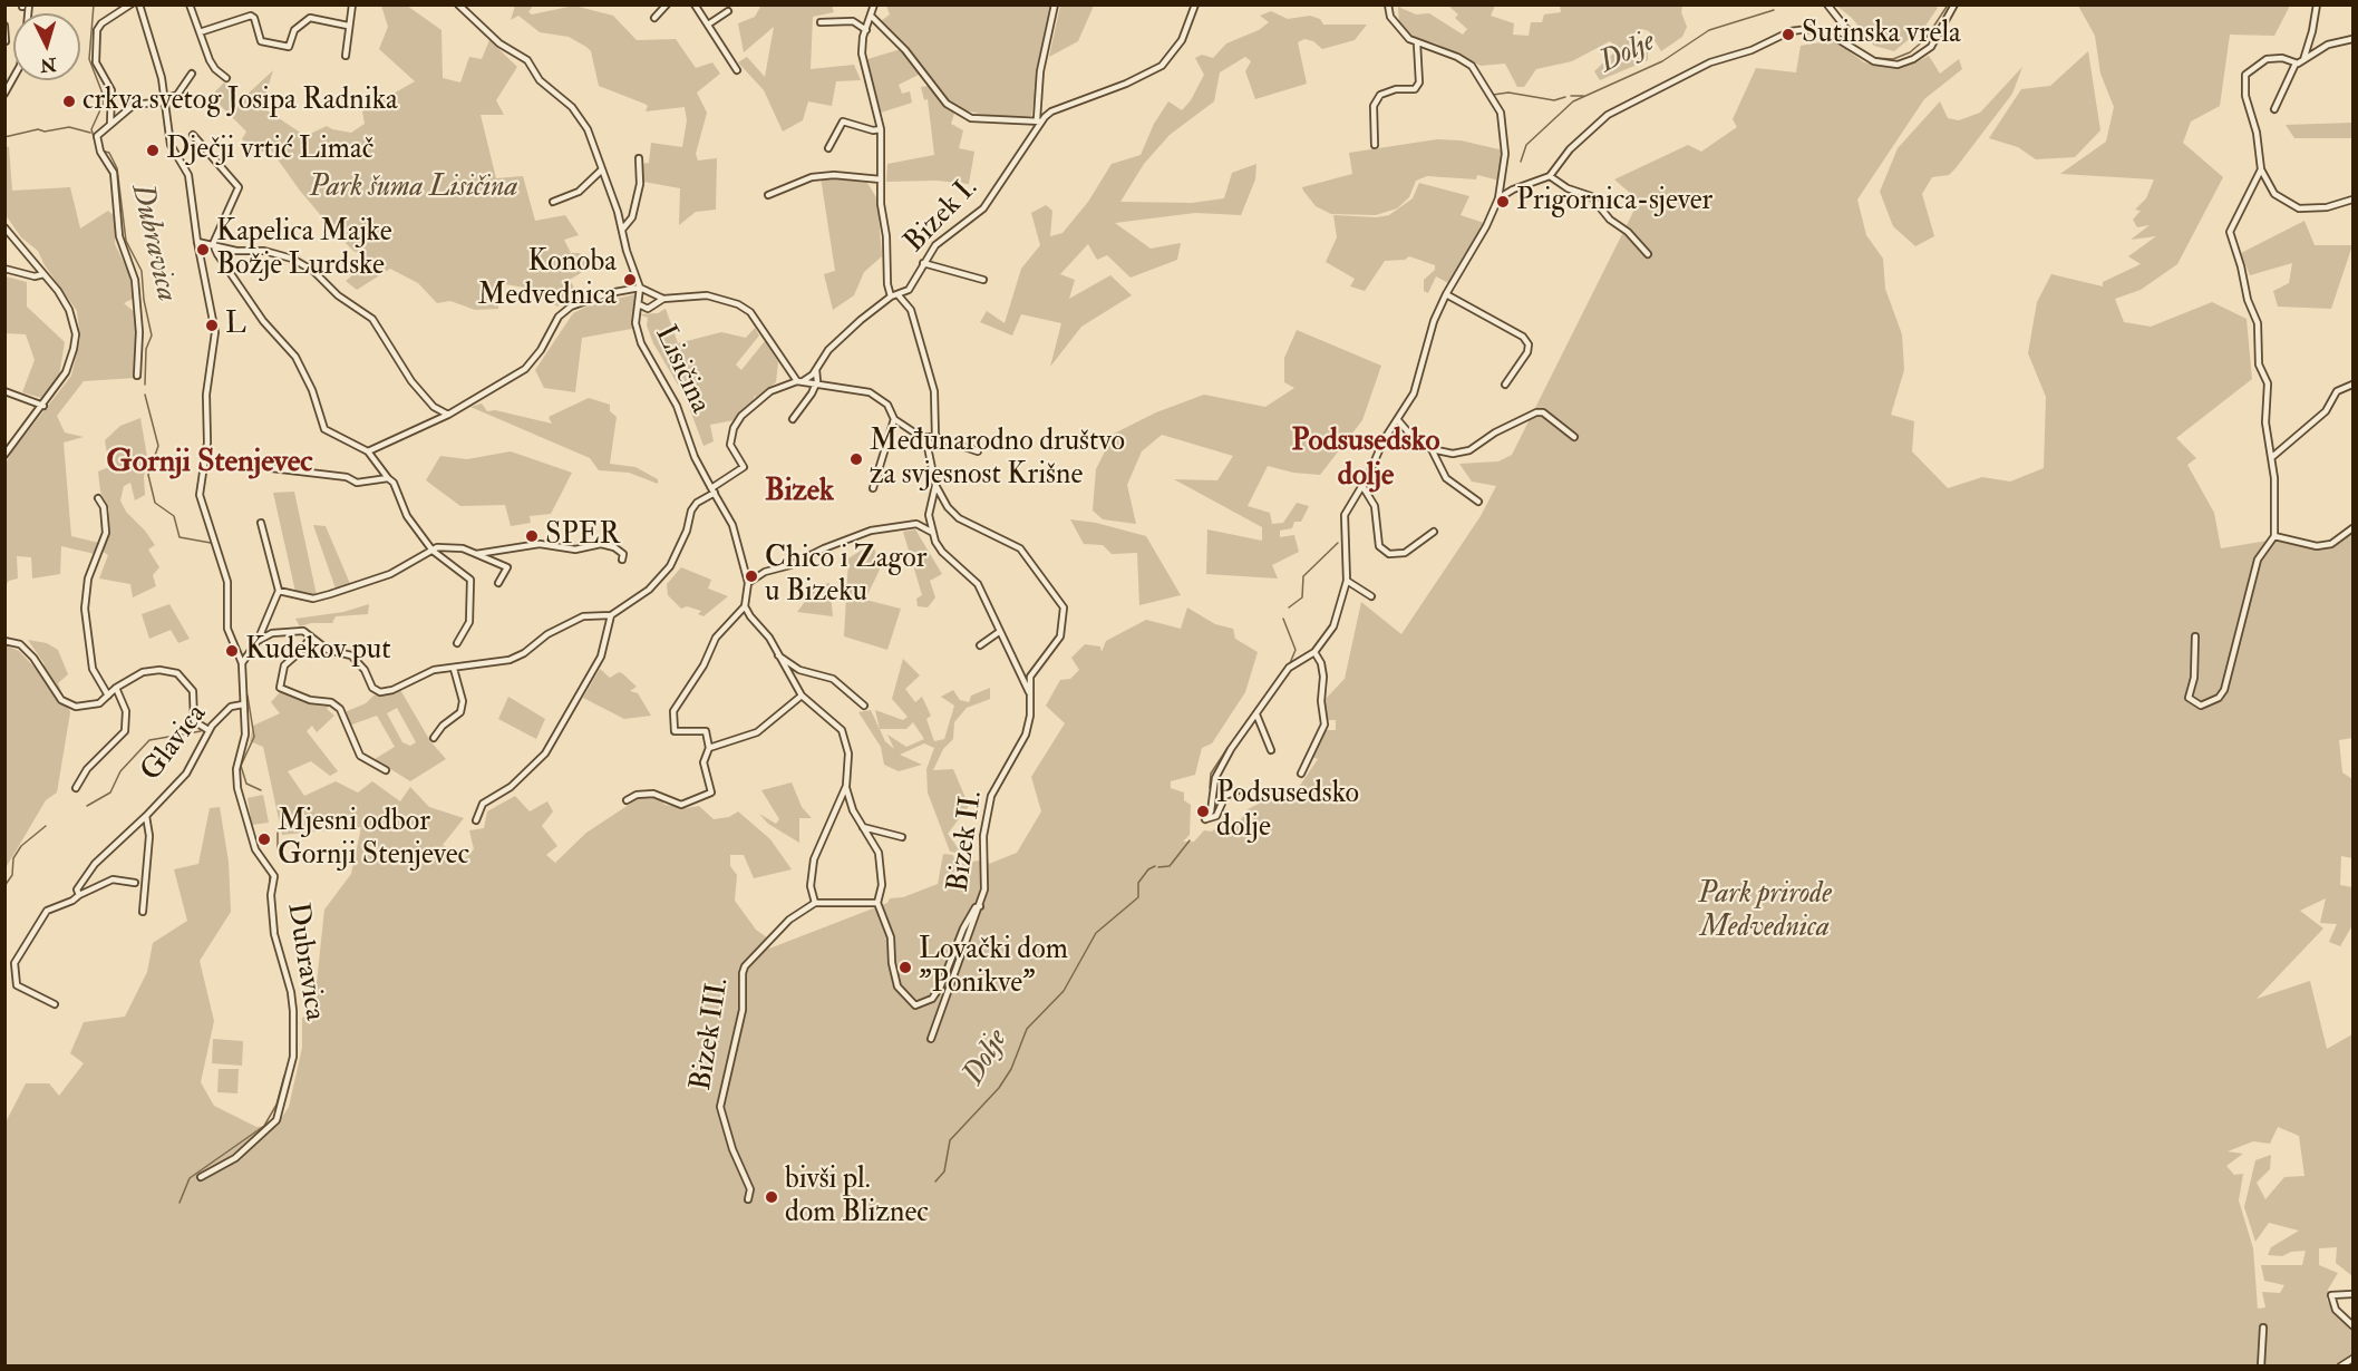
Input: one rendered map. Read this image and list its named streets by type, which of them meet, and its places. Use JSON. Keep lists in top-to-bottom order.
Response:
{
  "streets": {
    "street": [
      "Bizek I.",
      "Lisičina",
      "Glavica",
      "Bizek II.",
      "Dubravica",
      "Bizek III."
    ]
  },
  "crossings": [
    ["Glavica", "Dubravica"]
  ],
  "districts": ["Podsusedsko dolje", "Gornji Stenjevec", "Bizek"],
  "water": ["Dolje", "Dubravica"],
  "parks": ["Park šuma Lisičina", "Park prirode Medvednica"],
  "places": [
    "Sutinska vrela",
    "crkva svetog Josipa Radnika",
    "Dječji vrtić Limač",
    "Prigornica-sjever",
    "Kapelica Majke Božje Lurdske",
    "Konoba Medvednica",
    "L",
    "Međunarodno društvo za svjesnost Krišne",
    "SPER",
    "Chico i Zagor u Bizeku",
    "Kudekov put",
    "Podsusedsko dolje",
    "Mjesni odbor Gornji Stenjevec",
    "Lovački dom \"Ponikve\"",
    "bivši pl. dom Bliznec"
  ],
  "north": "bottom"
}
